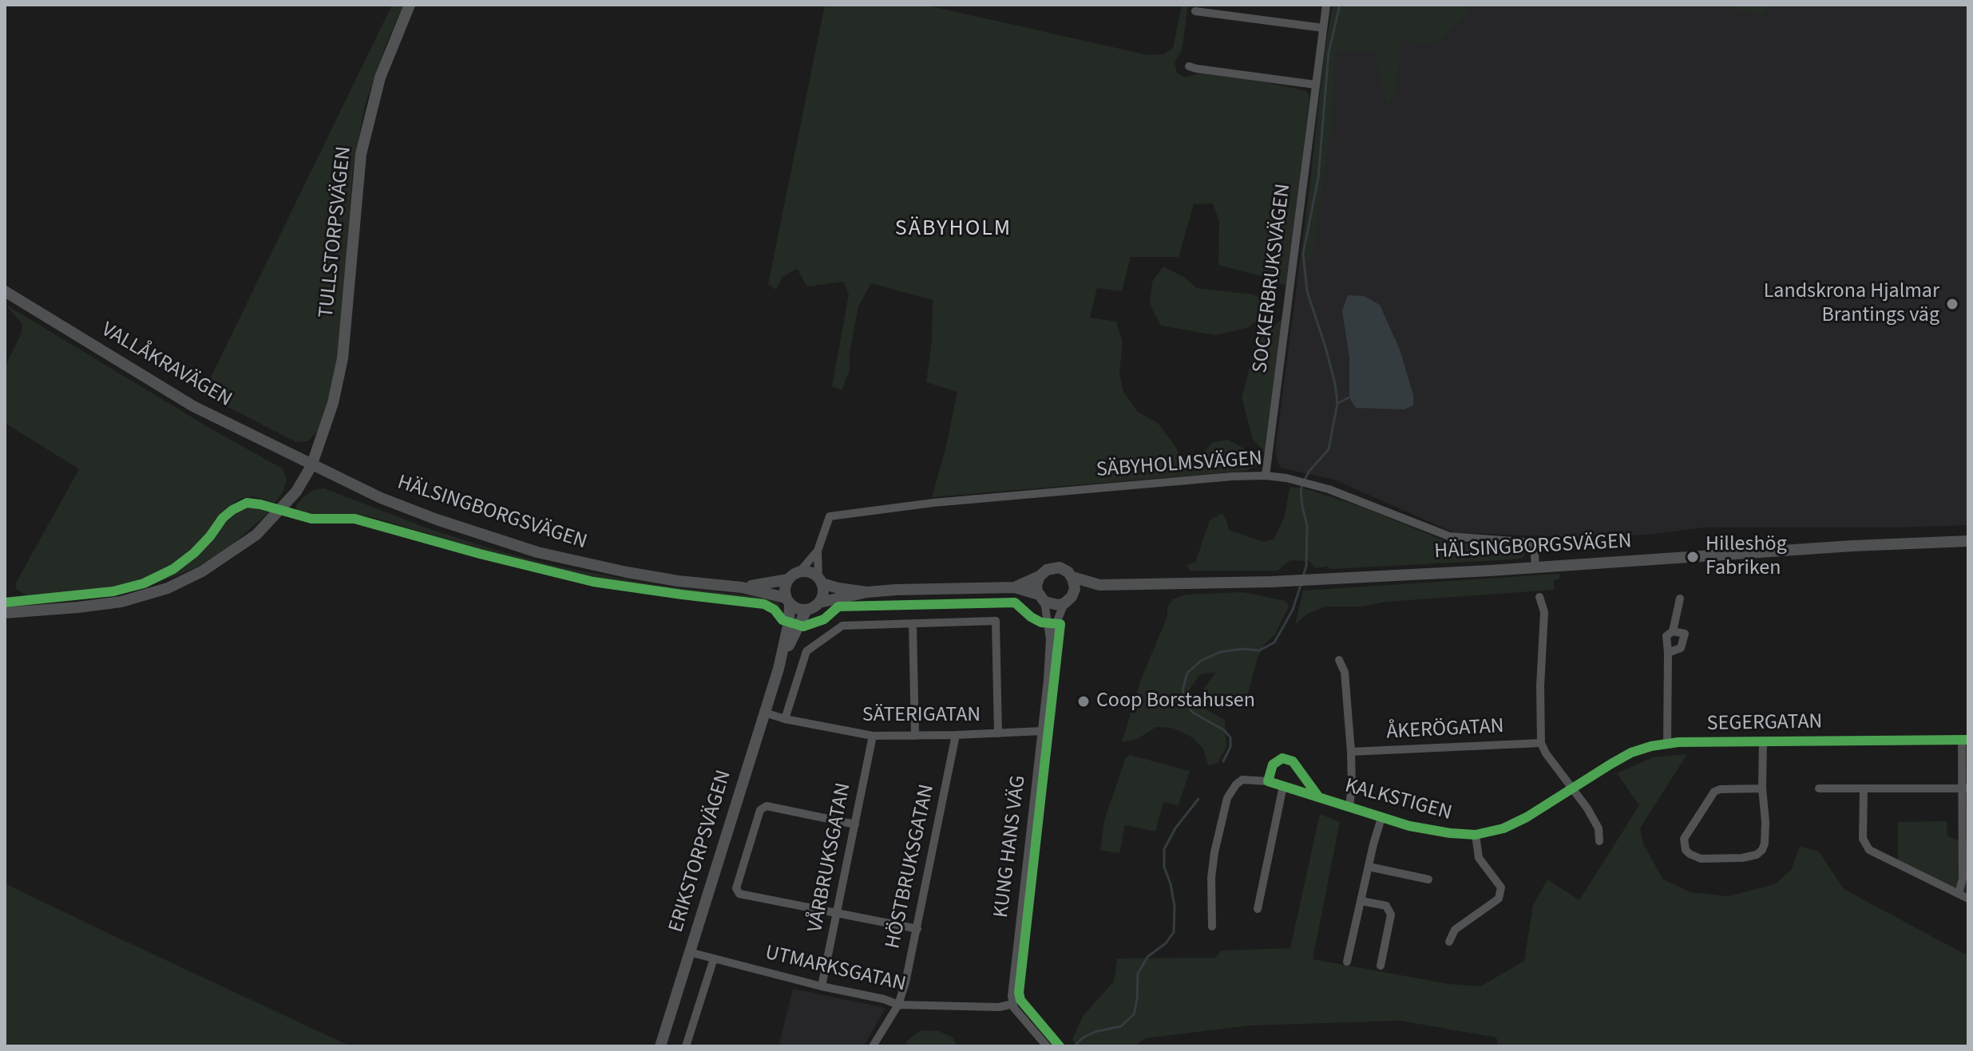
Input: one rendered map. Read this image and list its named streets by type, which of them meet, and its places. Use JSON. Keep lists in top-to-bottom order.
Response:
{
  "streets": {
    "main road": ["VALLÅKRAVÄGEN", "HÄLSINGBORGSVÄGEN"],
    "street": [
      "TULLSTORPSVÄGEN",
      "SOCKERBRUKSVÄGEN",
      "SÄBYHOLMSVÄGEN",
      "SÄTERIGATAN",
      "SEGERGATAN",
      "ÅKERÖGATAN",
      "KALKSTIGEN",
      "KUNG HANS VÄG",
      "ERIKSTORPSVÄGEN",
      "VÅRBRUKSGATAN",
      "HÖSTBRUKSGATAN",
      "UTMARKSGATAN"
    ]
  },
  "crossings": [
    ["TULLSTORPSVÄGEN", "VALLÅKRAVÄGEN"],
    ["TULLSTORPSVÄGEN", "HÄLSINGBORGSVÄGEN"],
    ["SOCKERBRUKSVÄGEN", "SÄBYHOLMSVÄGEN"],
    ["VALLÅKRAVÄGEN", "HÄLSINGBORGSVÄGEN"],
    ["SÄBYHOLMSVÄGEN", "HÄLSINGBORGSVÄGEN"],
    ["SÄBYHOLMSVÄGEN", "ERIKSTORPSVÄGEN"],
    ["HÄLSINGBORGSVÄGEN", "KUNG HANS VÄG"],
    ["HÄLSINGBORGSVÄGEN", "ERIKSTORPSVÄGEN"],
    ["SÄTERIGATAN", "KUNG HANS VÄG"],
    ["SÄTERIGATAN", "ERIKSTORPSVÄGEN"],
    ["SÄTERIGATAN", "VÅRBRUKSGATAN"],
    ["SÄTERIGATAN", "HÖSTBRUKSGATAN"],
    ["SEGERGATAN", "KALKSTIGEN"],
    ["KUNG HANS VÄG", "UTMARKSGATAN"],
    ["ERIKSTORPSVÄGEN", "UTMARKSGATAN"],
    ["VÅRBRUKSGATAN", "UTMARKSGATAN"],
    ["HÖSTBRUKSGATAN", "UTMARKSGATAN"]
  ],
  "districts": ["SÄBYHOLM"],
  "places": ["Landskrona Hjalmar Brantings väg", "Hilleshög Fabriken", "Coop Borstahusen"]
}
